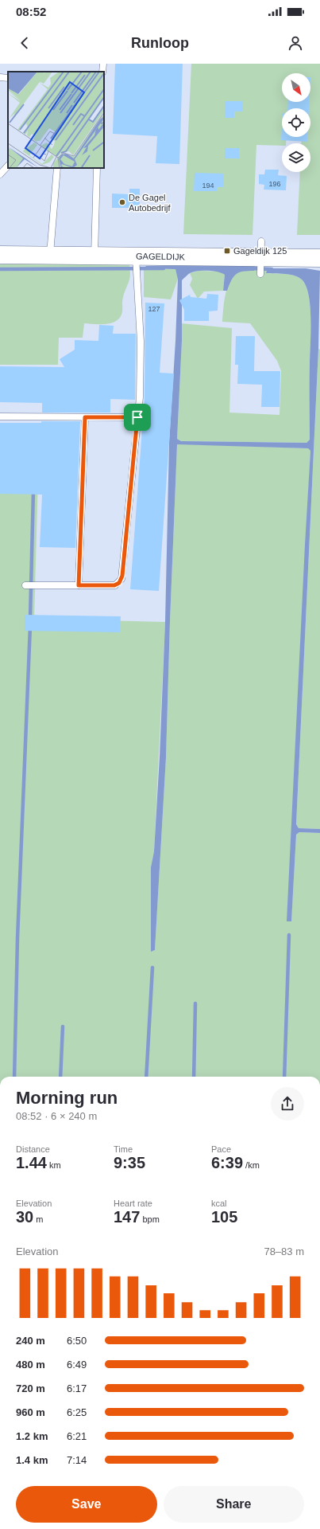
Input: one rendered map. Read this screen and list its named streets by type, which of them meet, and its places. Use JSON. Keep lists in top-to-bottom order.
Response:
{
  "streets": {
    "street": ["GAGELDIJK"]
  },
  "places": {
    "other": ["De Gagel Autobedrijf"],
    "transit": ["Gageldijk 125"]
  },
  "house_numbers": ["196", "194", "127"],
  "north": "bottom right",
  "page": {
    "status": "08:52",
    "header": "Runloop",
    "heading": ["Morning run", "08:52 · 6 × 240 m"],
    "stats": [
      ["Distance", "1.44 km"],
      ["Time", "9:35"],
      ["Pace", "6:39 /km"],
      ["Elevation", "30 m"],
      ["Heart rate", "147 bpm"],
      ["kcal", "105"]
    ],
    "chart": ["Elevation", "78–83 m"],
    "list": [
      {
        "name": "240 m",
        "note": "6:50"
      },
      {
        "name": "480 m",
        "note": "6:49"
      },
      {
        "name": "720 m",
        "note": "6:17"
      },
      {
        "name": "960 m",
        "note": "6:25"
      },
      {
        "name": "1.2 km",
        "note": "6:21"
      },
      {
        "name": "1.4 km",
        "note": "7:14"
      }
    ],
    "buttons": ["Save", "Share"]
  }
}
